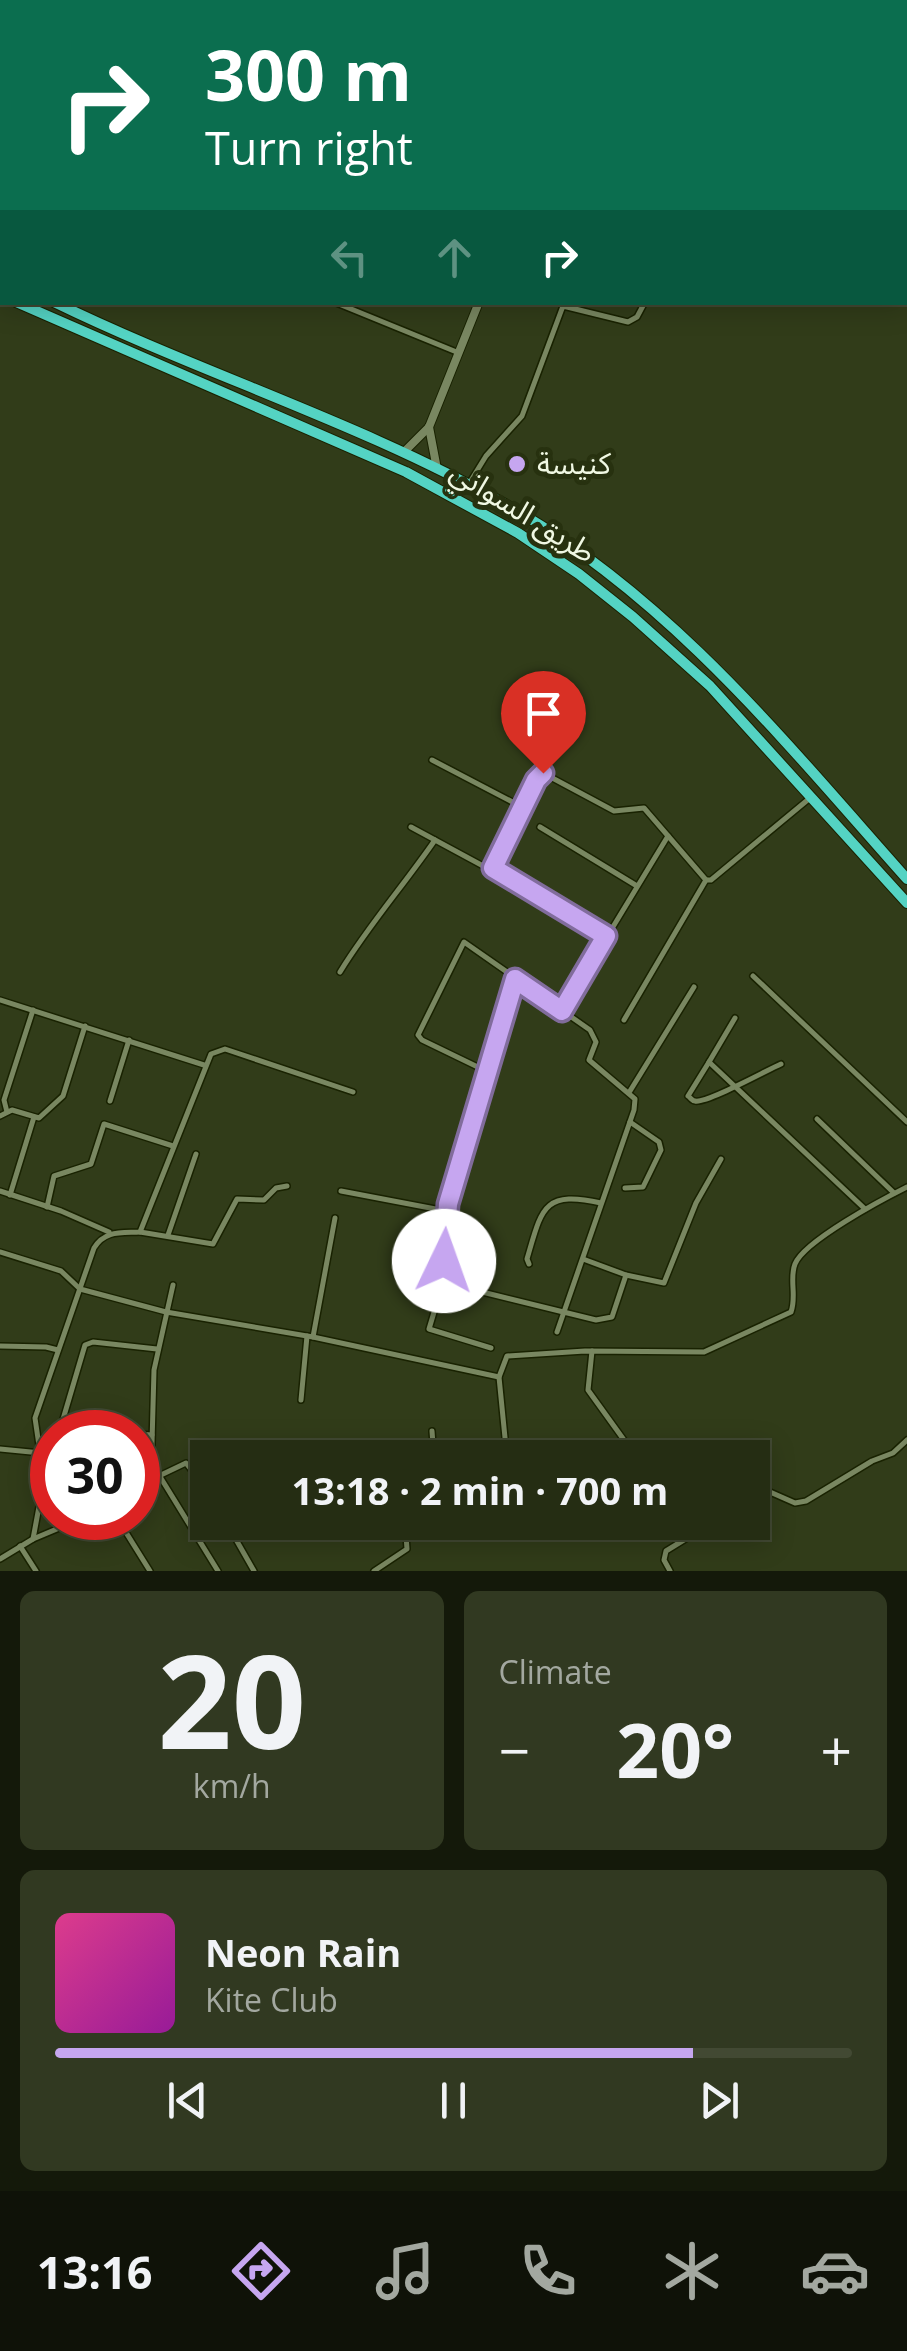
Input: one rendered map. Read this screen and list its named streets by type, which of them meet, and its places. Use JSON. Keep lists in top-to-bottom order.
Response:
{
  "streets": {
    "highway": ["طريق السواني"]
  },
  "places": ["كنيسة"],
  "page": {
    "turn": ["300 m", "Turn right"],
    "limit": "30",
    "trip": "13:18 · 2 min · 700 m",
    "tile": [
      ["20", "km/h"],
      "Climate"
    ],
    "heat": ["−", "20°", "+"],
    "song": ["Neon Rain", "Kite Club"],
    "tabs": "13:16"
  }
}
